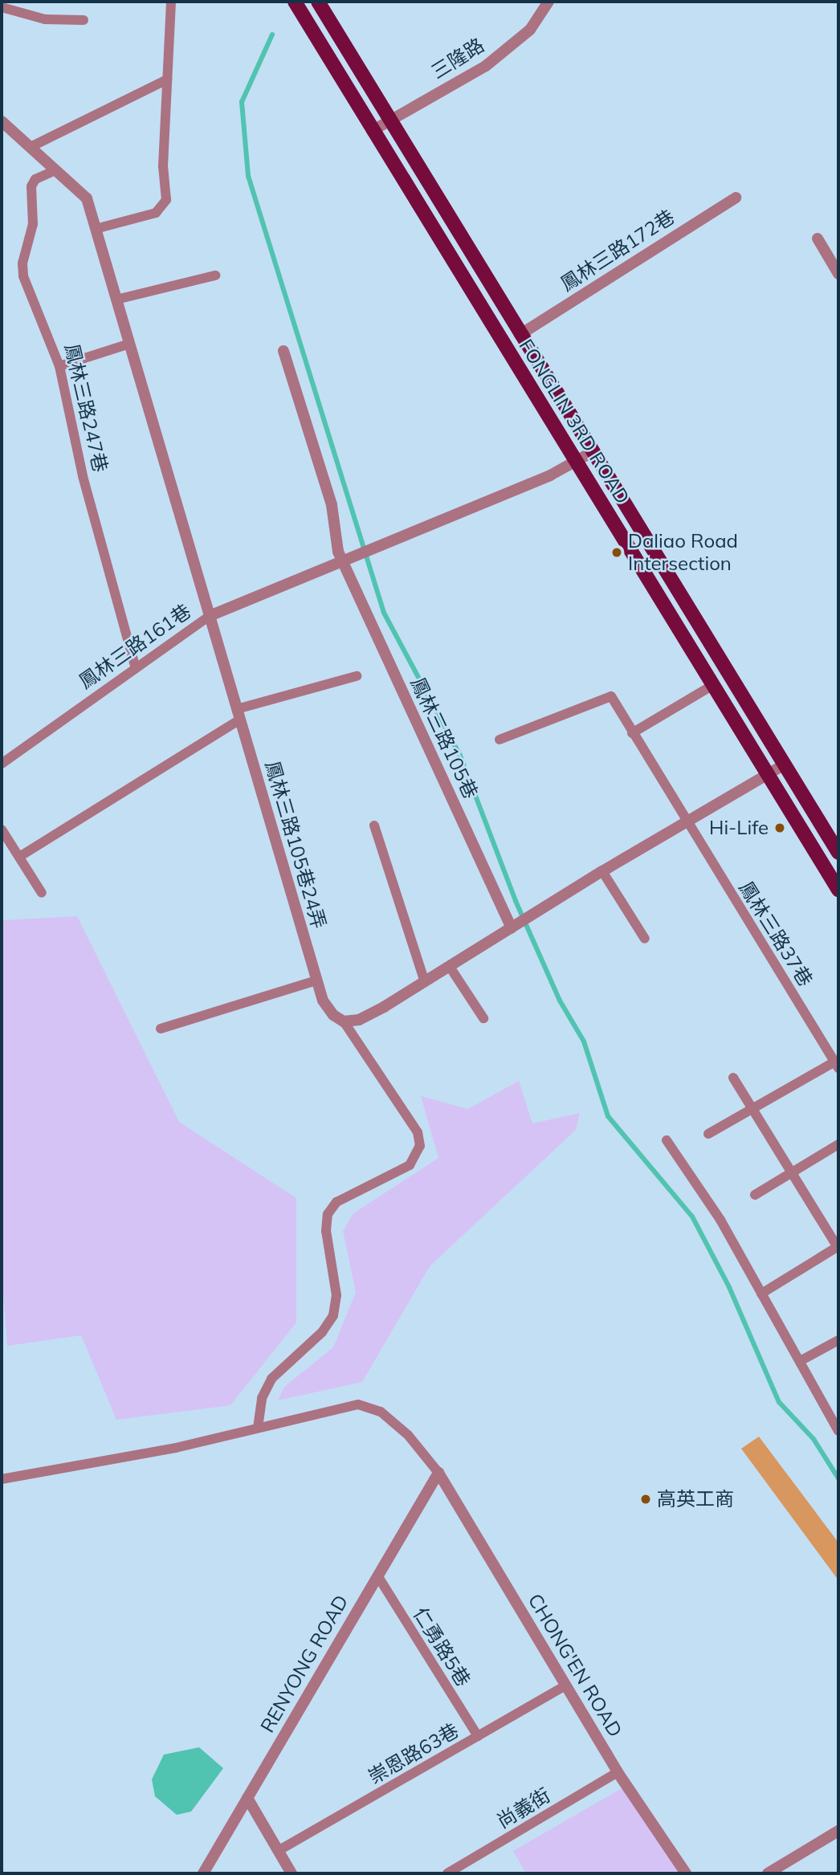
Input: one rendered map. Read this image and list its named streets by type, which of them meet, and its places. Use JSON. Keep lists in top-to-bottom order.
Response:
{
  "streets": {
    "main road": ["FONGLIN 3RD ROAD"],
    "street": [
      "三隆路",
      "鳳林三路172巷",
      "鳳林三路161巷",
      "鳳林三路105巷",
      "鳳林三路105巷24弄",
      "RENYONG ROAD",
      "CHONG'EN ROAD"
    ],
    "lane": [
      "鳳林三路247巷",
      "鳳林三路37巷",
      "仁勇路5巷",
      "崇恩路63巷",
      "尚義街"
    ]
  },
  "crossings": [
    ["三隆路", "FONGLIN 3RD ROAD"],
    ["鳳林三路172巷", "FONGLIN 3RD ROAD"],
    ["鳳林三路247巷", "鳳林三路161巷"],
    ["鳳林三路161巷", "鳳林三路105巷24弄"],
    ["仁勇路5巷", "RENYONG ROAD"],
    ["仁勇路5巷", "崇恩路63巷"],
    ["RENYONG ROAD", "CHONG'EN ROAD"],
    ["CHONG'EN ROAD", "崇恩路63巷"],
    ["CHONG'EN ROAD", "尚義街"]
  ],
  "places": ["Daliao Road Intersection", "Hi-Life", "高英工商"]
}
